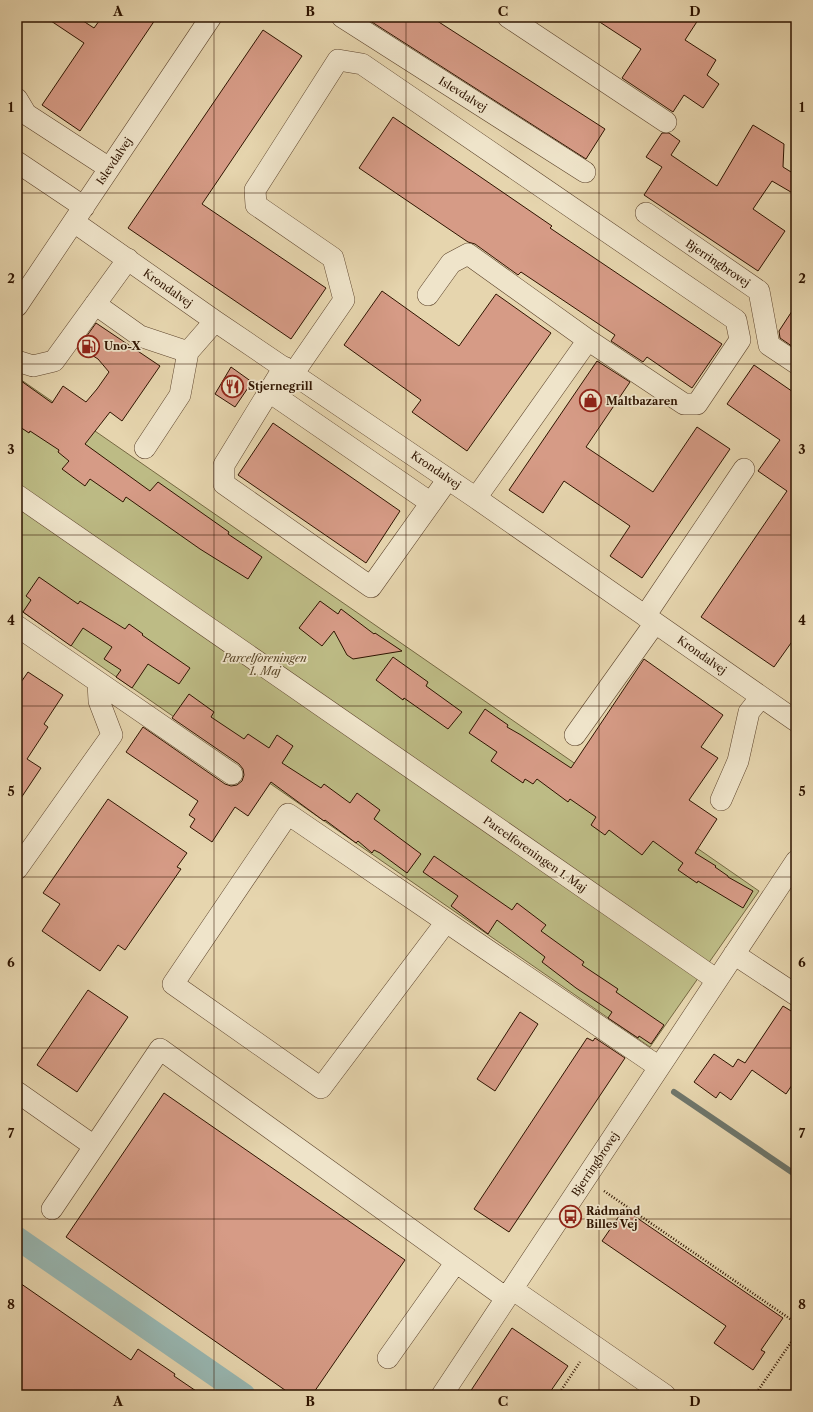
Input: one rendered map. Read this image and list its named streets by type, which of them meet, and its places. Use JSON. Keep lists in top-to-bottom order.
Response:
{
  "streets": {
    "street": [
      "Islevdalvej",
      "Bjerringbrovej",
      "Krondalvej",
      "Parcelforeningen 1. Maj"
    ]
  },
  "crossings": [
    ["Islevdalvej", "Krondalvej"],
    ["Bjerringbrovej", "Parcelforeningen 1. Maj"]
  ],
  "parks": ["Parcelforeningen 1. Maj"],
  "places": {
    "fuel station": ["Uno-X"],
    "restaurant": ["Stjernegrill"],
    "shop": ["Maltbazaren"],
    "bus stop": ["Rådmand Billes Vej"]
  },
  "grid": {
    "columns": [
      "A",
      "B",
      "C",
      "D"
    ],
    "rows": [
      "1",
      "2",
      "3",
      "4",
      "5",
      "6",
      "7",
      "8"
    ]
  }
}
